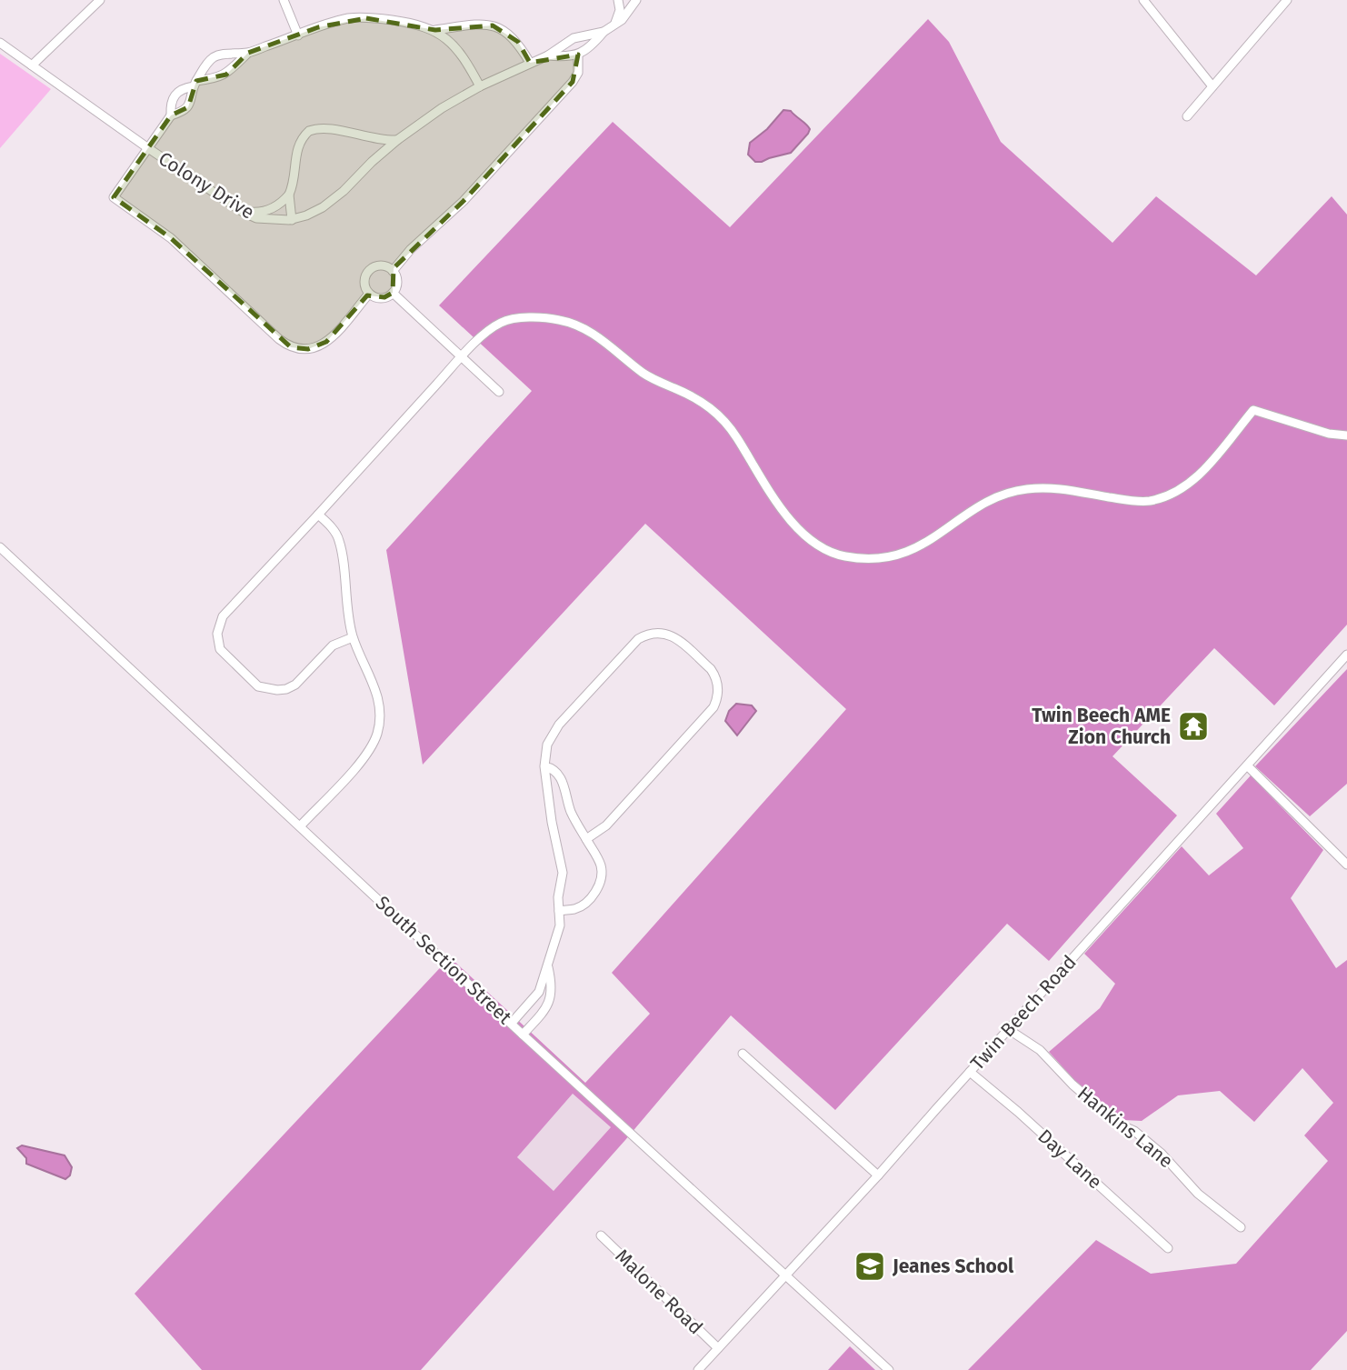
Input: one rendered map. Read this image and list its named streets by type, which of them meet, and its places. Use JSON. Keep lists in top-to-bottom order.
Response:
{
  "streets": {
    "street": [
      "Colony Drive",
      "South Section Street",
      "Twin Beech Road",
      "Hankins Lane",
      "Day Lane",
      "Malone Road"
    ]
  },
  "crossings": [
    ["South Section Street", "Twin Beech Road"],
    ["Twin Beech Road", "Hankins Lane"],
    ["Twin Beech Road", "Day Lane"],
    ["Twin Beech Road", "Malone Road"]
  ],
  "places": {
    "temple": ["Twin Beech AME Zion Church"],
    "school or university": ["Jeanes School"]
  }
}
